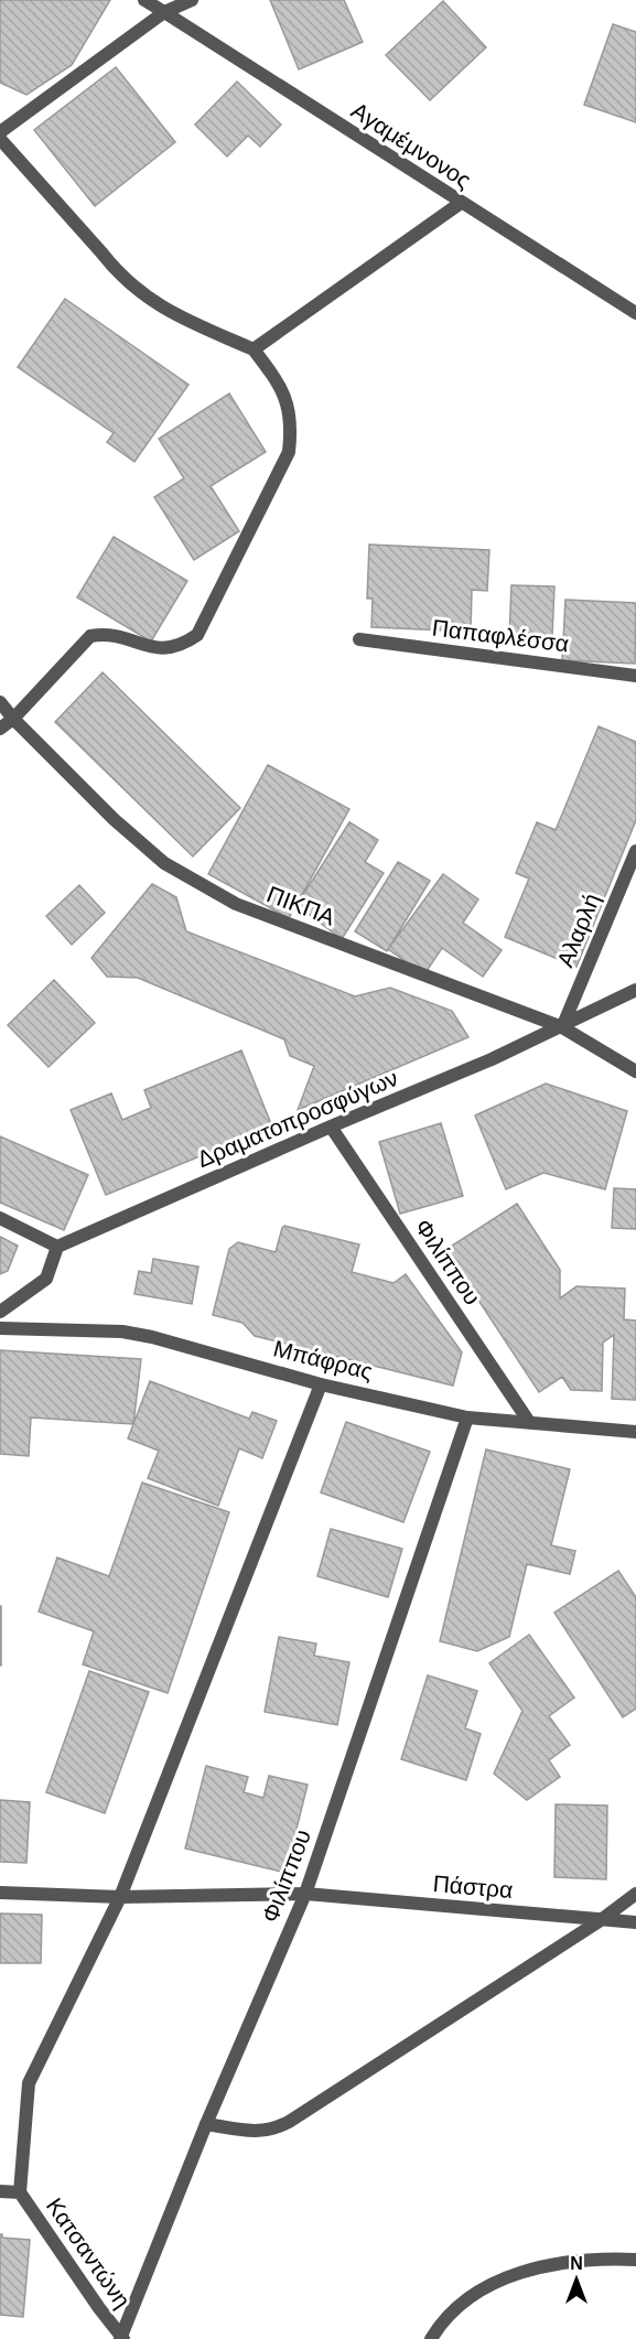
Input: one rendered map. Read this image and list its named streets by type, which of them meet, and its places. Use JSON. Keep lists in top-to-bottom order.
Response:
{
  "streets": {
    "street": [
      "Αγαμέμνονος",
      "Παπαφλέσσα",
      "ΠΙΚΠΑ",
      "Αλαρλή",
      "Δραματοπροσφύγων",
      "Φιλίππου",
      "Μπάφρας",
      "Πάστρα",
      "Κατσαντώνη"
    ]
  },
  "crossings": [
    ["ΠΙΚΠΑ", "Αλαρλή"],
    ["ΠΙΚΠΑ", "Δραματοπροσφύγων"],
    ["Αλαρλή", "Δραματοπροσφύγων"],
    ["Δραματοπροσφύγων", "Φιλίππου"],
    ["Φιλίππου", "Μπάφρας"],
    ["Φιλίππου", "Πάστρα"],
    ["Φιλίππου", "Κατσαντώνη"]
  ],
  "north": "top"
}
